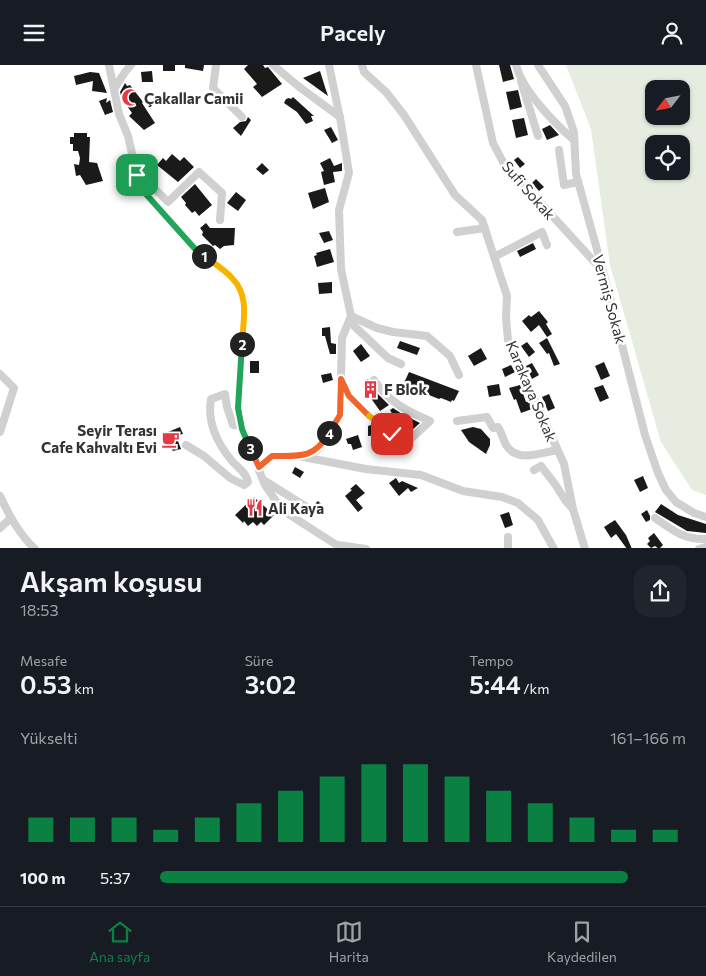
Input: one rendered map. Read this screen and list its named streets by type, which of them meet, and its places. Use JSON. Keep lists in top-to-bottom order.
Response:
{
  "streets": {
    "street": ["Sufi Sokak", "Vermiş Sokak", "Karakaya Sokak"]
  },
  "crossings": [
    ["Sufi Sokak", "Vermiş Sokak"]
  ],
  "places": {
    "mosque": ["Çakallar Camii"],
    "building": ["F Blok"],
    "cafe": ["Seyir Terası Cafe Kahvaltı Evi"],
    "restaurant": ["Ali Kaya"]
  },
  "north": "bottom left",
  "page": {
    "header": "Pacely",
    "pins": [
      "1",
      "2",
      "4",
      "3"
    ],
    "heading": ["Akşam koşusu", "18:53"],
    "stats": [
      ["Mesafe", "0.53 km"],
      ["Süre", "3:02"],
      ["Tempo", "5:44 /km"]
    ],
    "chart": ["Yükselti", "161–166 m"],
    "list": [
      {
        "name": "100 m",
        "note": "5:37"
      }
    ],
    "tabs": ["Ana sayfa", "Harita", "Kaydedilen"]
  }
}
